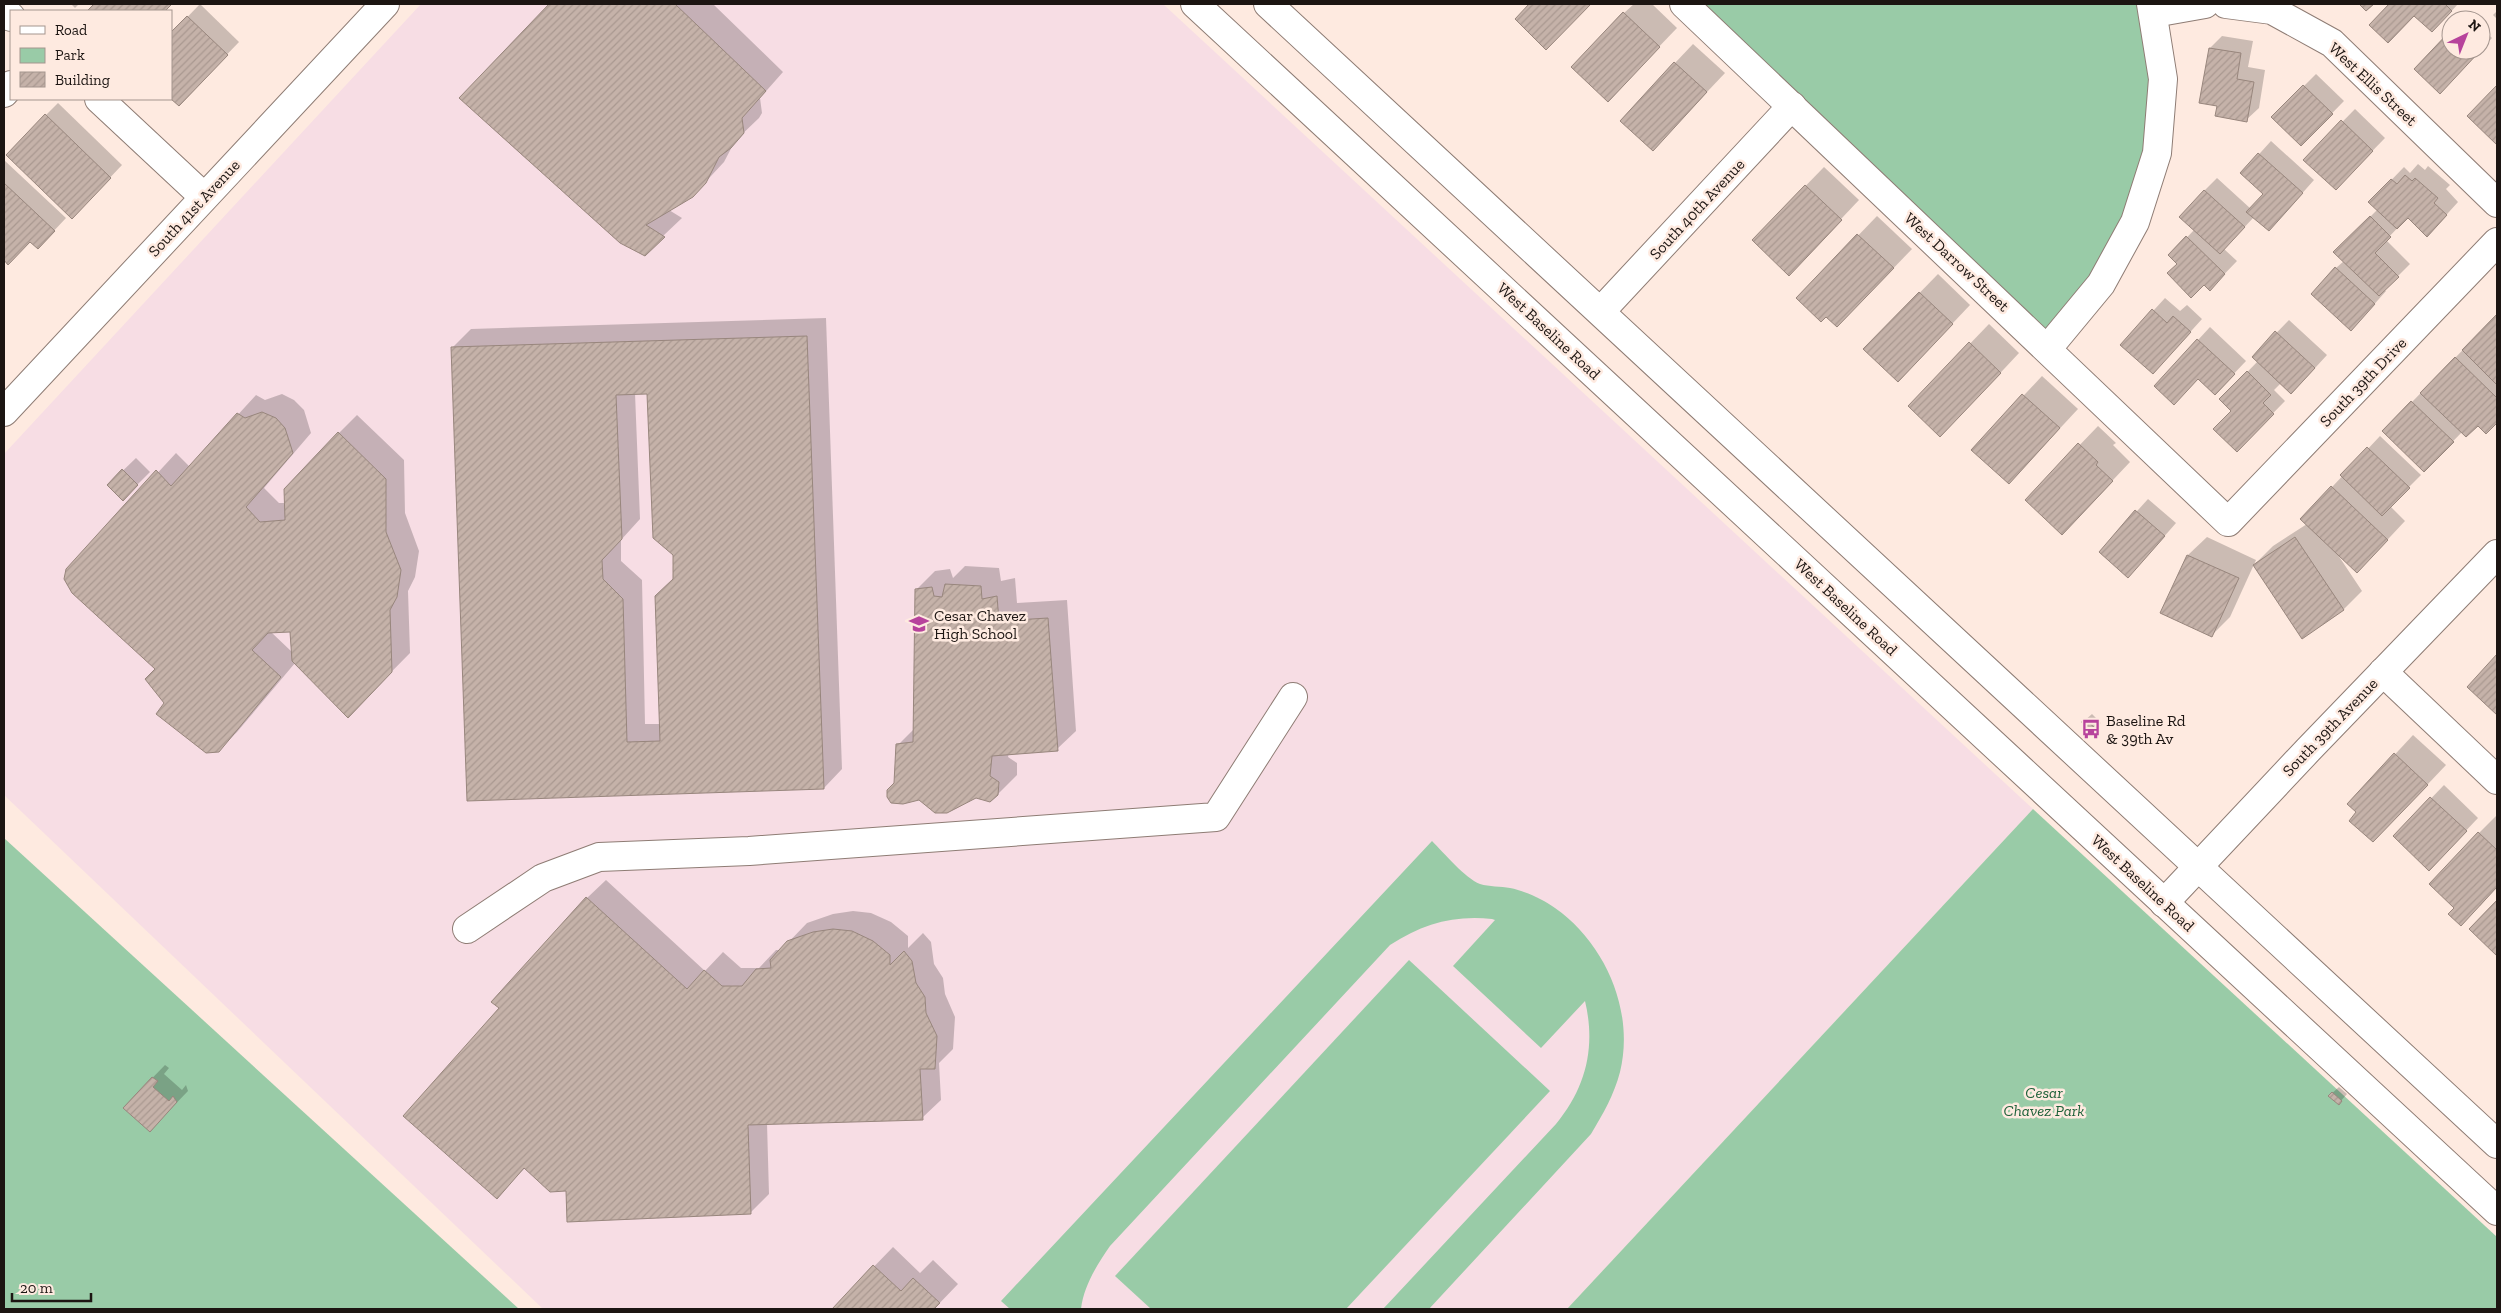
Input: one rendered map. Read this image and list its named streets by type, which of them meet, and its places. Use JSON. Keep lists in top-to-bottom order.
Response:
{
  "streets": {
    "street": [
      "West Ellis Street",
      "South 41st Avenue",
      "South 40th Avenue",
      "West Darrow Street",
      "West Baseline Road",
      "South 39th Drive",
      "South 39th Avenue"
    ]
  },
  "crossings": [
    ["South 40th Avenue", "West Darrow Street"],
    ["West Darrow Street", "South 39th Drive"],
    ["West Baseline Road", "South 39th Avenue"]
  ],
  "parks": ["Cesar Chavez Park"],
  "places": {
    "school or university": ["Cesar Chavez High School"],
    "bus stop": ["Baseline Rd & 39th Av"]
  },
  "legend": ["Road", "Park", "Building"],
  "scale_bar": "20 m",
  "north": "top right"
}
